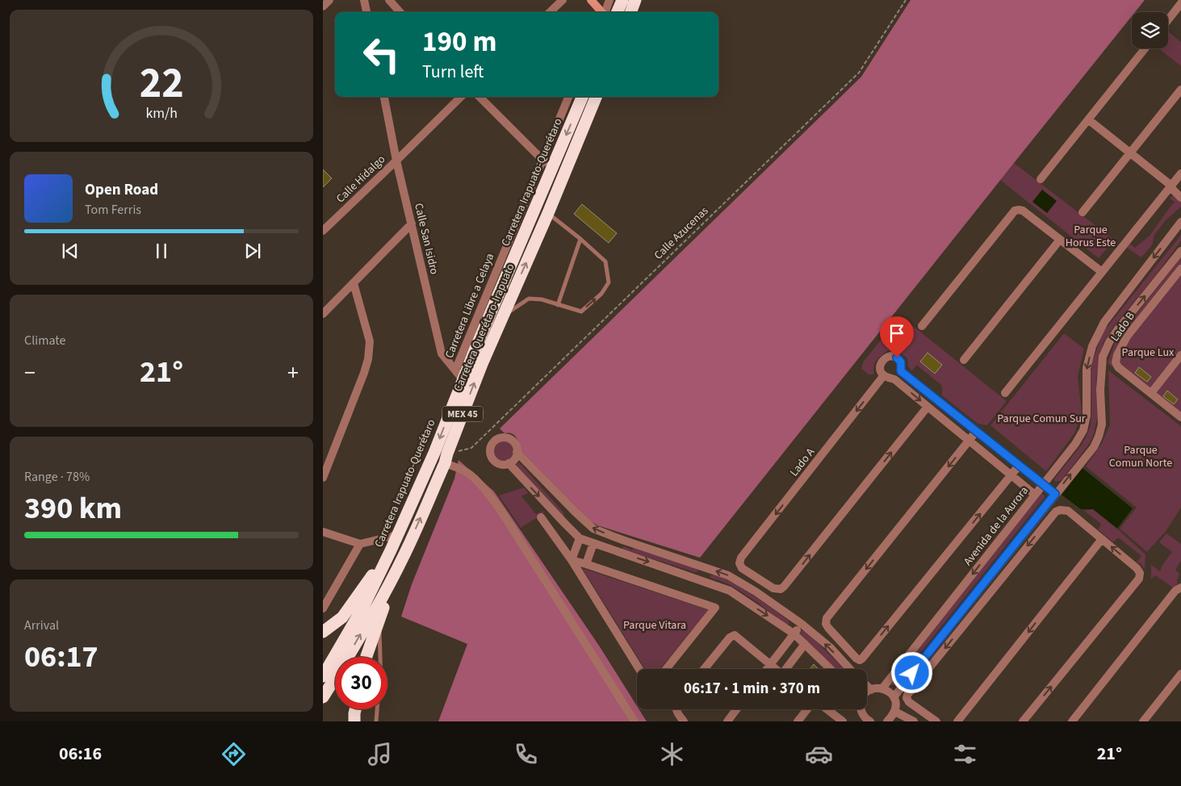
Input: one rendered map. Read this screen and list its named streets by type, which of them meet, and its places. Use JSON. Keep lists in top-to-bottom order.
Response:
{
  "streets": {
    "highway": ["Carretera Irapuato-Querétaro", "Carretera Querétaro-Irapuato", "MEX 45"],
    "street": [
      "Calle Hidalgo",
      "Calle San Isidro",
      "Carretera Libre a Celaya",
      "Lado B",
      "Lado A",
      "Avenida de la Aurora"
    ],
    "path": ["Calle Azucenas"]
  },
  "crossings": [
    ["Calle Hidalgo", "Calle San Isidro"],
    ["Carretera Irapuato-Querétaro", "Calle San Isidro"],
    ["Calle Azucenas", "Carretera Querétaro-Irapuato"],
    ["Calle San Isidro", "Carretera Libre a Celaya"]
  ],
  "one_way": ["Carretera Irapuato-Querétaro"],
  "parks": [
    "Parque Horus Este",
    "Parque Lux",
    "Parque Comun Sur",
    "Parque Comun Norte",
    "Parque Vitara"
  ],
  "page": {
    "turn": ["190 m", "Turn left"],
    "song": ["Open Road", "Tom Ferris"],
    "tile": [
      "Climate",
      ["Range · 78%", "390 km"],
      ["Arrival", "06:17"]
    ],
    "heat": ["−", "21°", "+"],
    "limit": "30",
    "trip": "06:17 · 1 min · 370 m",
    "tabs": ["06:16", "21°"],
    "gauge": ["22", "km/h"]
  }
}
